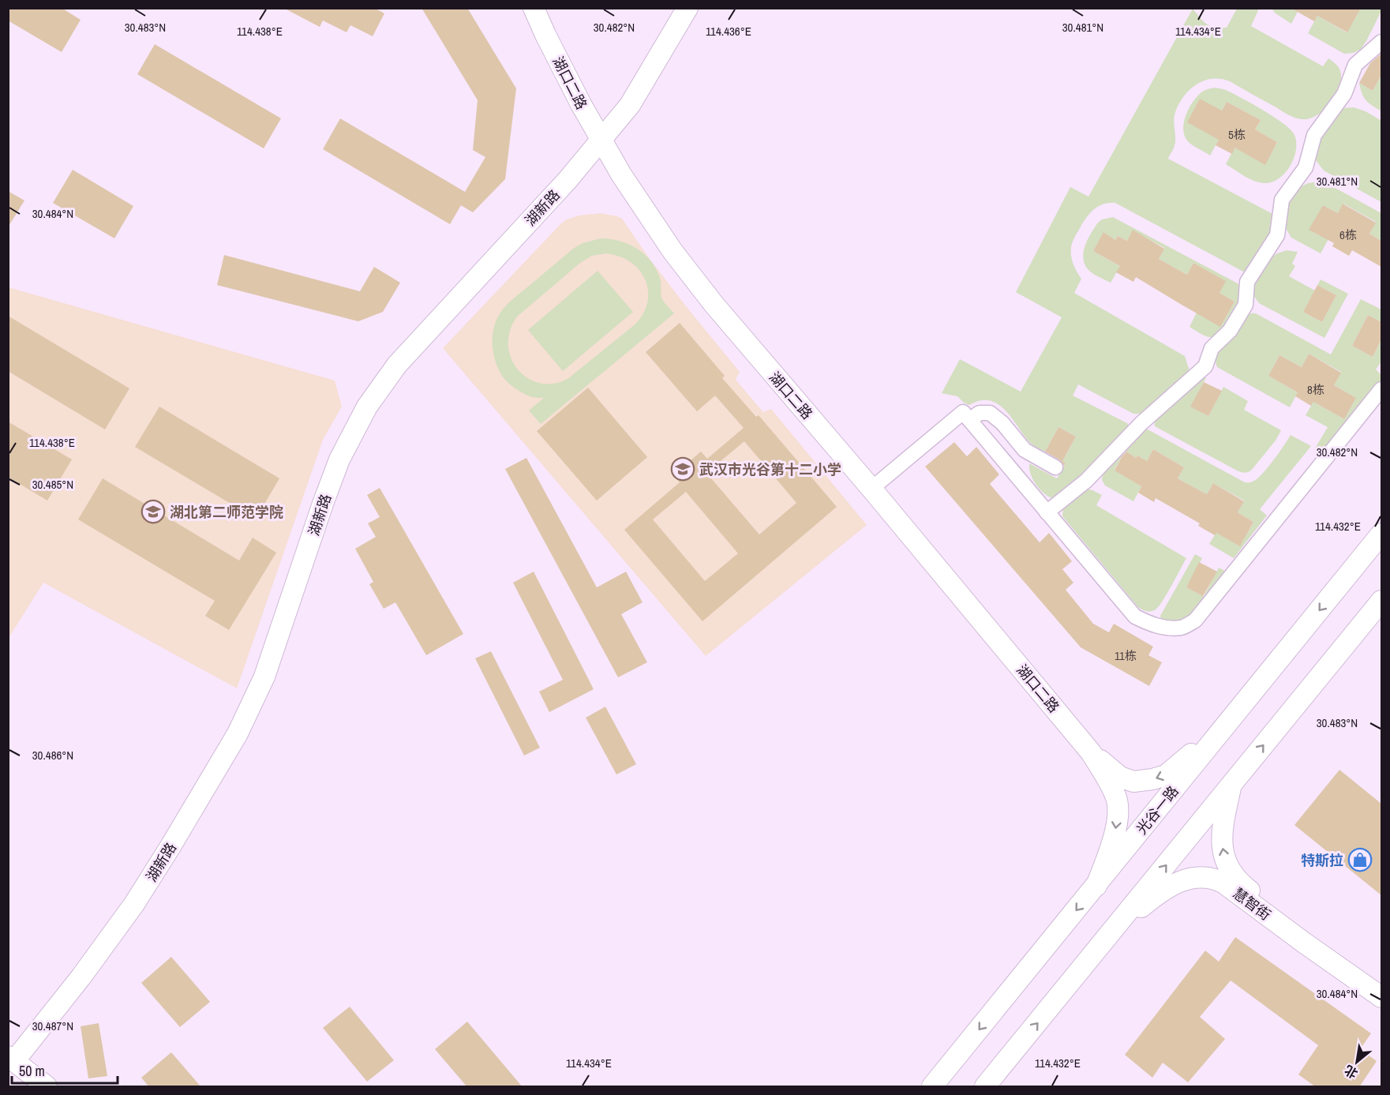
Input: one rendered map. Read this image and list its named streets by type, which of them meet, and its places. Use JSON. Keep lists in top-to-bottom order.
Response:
{
  "streets": {
    "street": [
      "湖口二路",
      "湖新路",
      "光谷一路",
      "慧智街"
    ]
  },
  "crossings": [
    ["湖口二路", "湖新路"]
  ],
  "one_way": ["慧智街"],
  "places": {
    "school or university": ["武汉市光谷第十二小学", "湖北第二师范学院"],
    "shop": ["特斯拉"]
  },
  "house_numbers": [
    "5栋",
    "6栋",
    "8栋",
    "11栋"
  ],
  "scale_bar": "50 m",
  "north": "bottom left",
  "coordinates": [
    "30.483°N",
    "30.482°N",
    "30.481°N",
    "114.438°E",
    "114.436°E",
    "114.434°E",
    "30.484°N",
    "30.485°N",
    "114.432°E",
    "30.486°N",
    "30.487°N"
  ]
}
